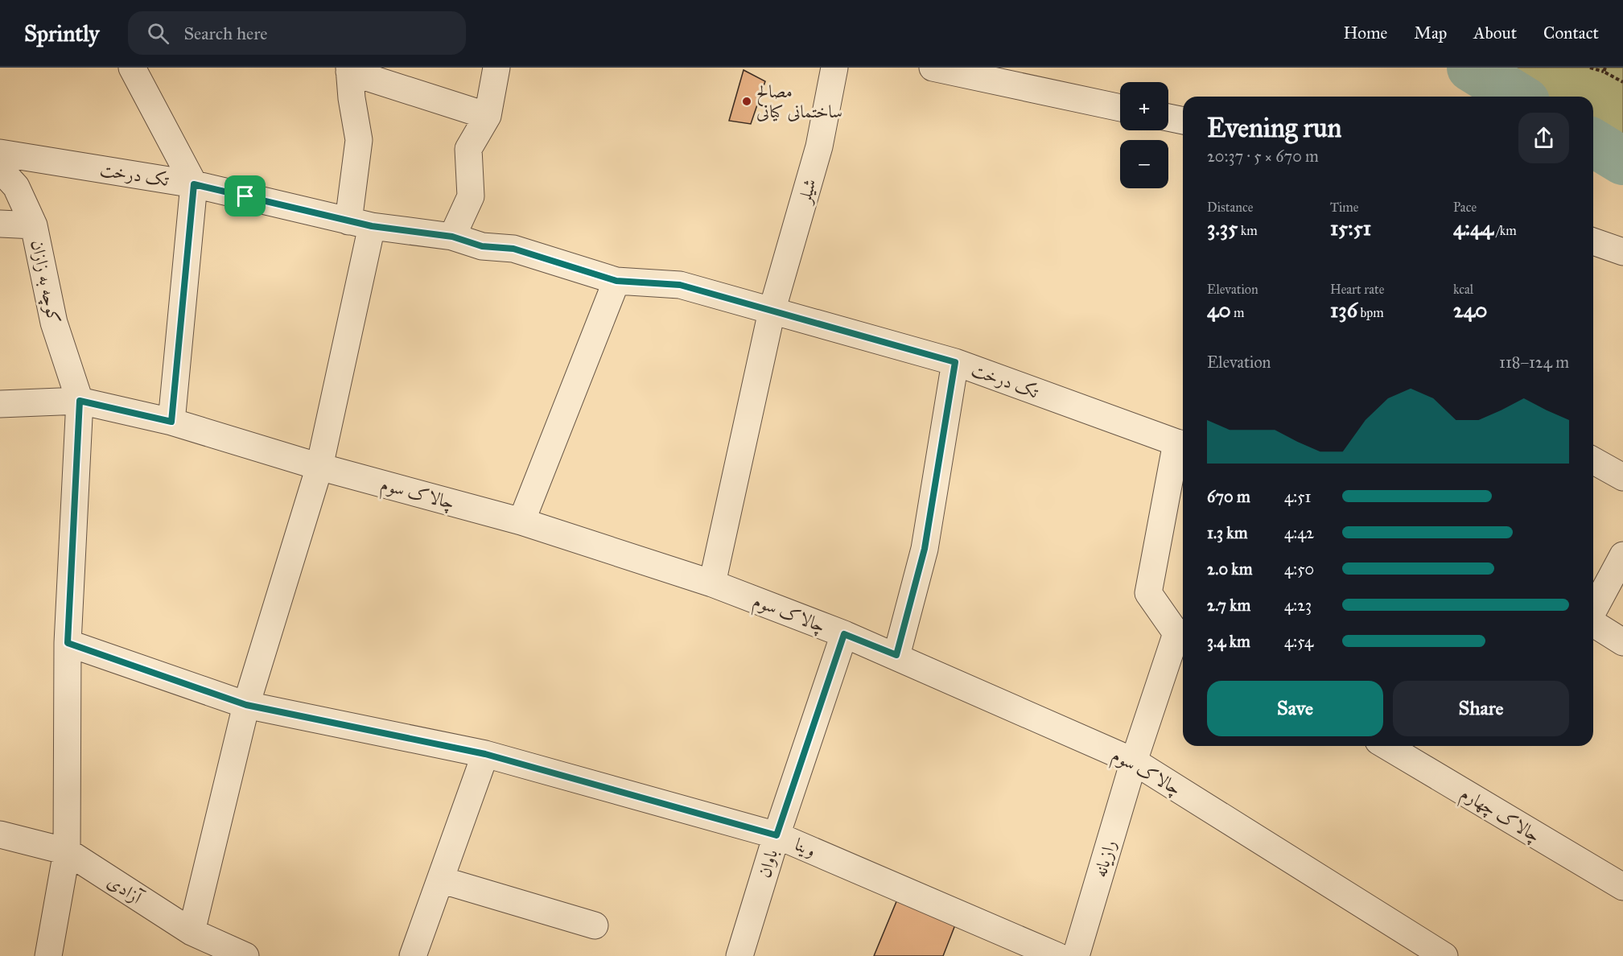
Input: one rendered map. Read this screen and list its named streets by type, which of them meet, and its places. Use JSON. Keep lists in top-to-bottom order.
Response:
{
  "streets": {
    "street": [
      "تک درخت",
      "شیلر",
      "کوچه به زازان",
      "چالاک سوم",
      "چالاک چهارم",
      "وینا",
      "رازیانه",
      "باوان",
      "آزادی"
    ]
  },
  "crossings": [
    ["تک درخت", "شیلر"],
    ["شیلر", "چالاک سوم"],
    ["کوچه به زازان", "چالاک سوم"],
    ["چالاک سوم", "رازیانه"],
    ["چالاک سوم", "باوان"],
    ["وینا", "باوان"]
  ],
  "places": ["مصالح ساختمانی کیانی"],
  "page": {
    "header": "Sprintly",
    "search": "Search here",
    "nav": [
      "Home",
      "Map",
      "About",
      "Contact"
    ],
    "map_buttons": ["+", "−"],
    "heading": ["Evening run", "20:37 · 5 × 670 m"],
    "stats": [
      ["Distance", "3.35 km"],
      ["Time", "15:51"],
      ["Pace", "4:44 /km"],
      ["Elevation", "40 m"],
      ["Heart rate", "136 bpm"],
      ["kcal", "240"]
    ],
    "chart": ["Elevation", "118–124 m"],
    "list": [
      {
        "name": "670 m",
        "note": "4:51"
      },
      {
        "name": "1.3 km",
        "note": "4:42"
      },
      {
        "name": "2.0 km",
        "note": "4:50"
      },
      {
        "name": "2.7 km",
        "note": "4:23"
      },
      {
        "name": "3.4 km",
        "note": "4:54"
      }
    ],
    "buttons": ["Save", "Share"]
  }
}
